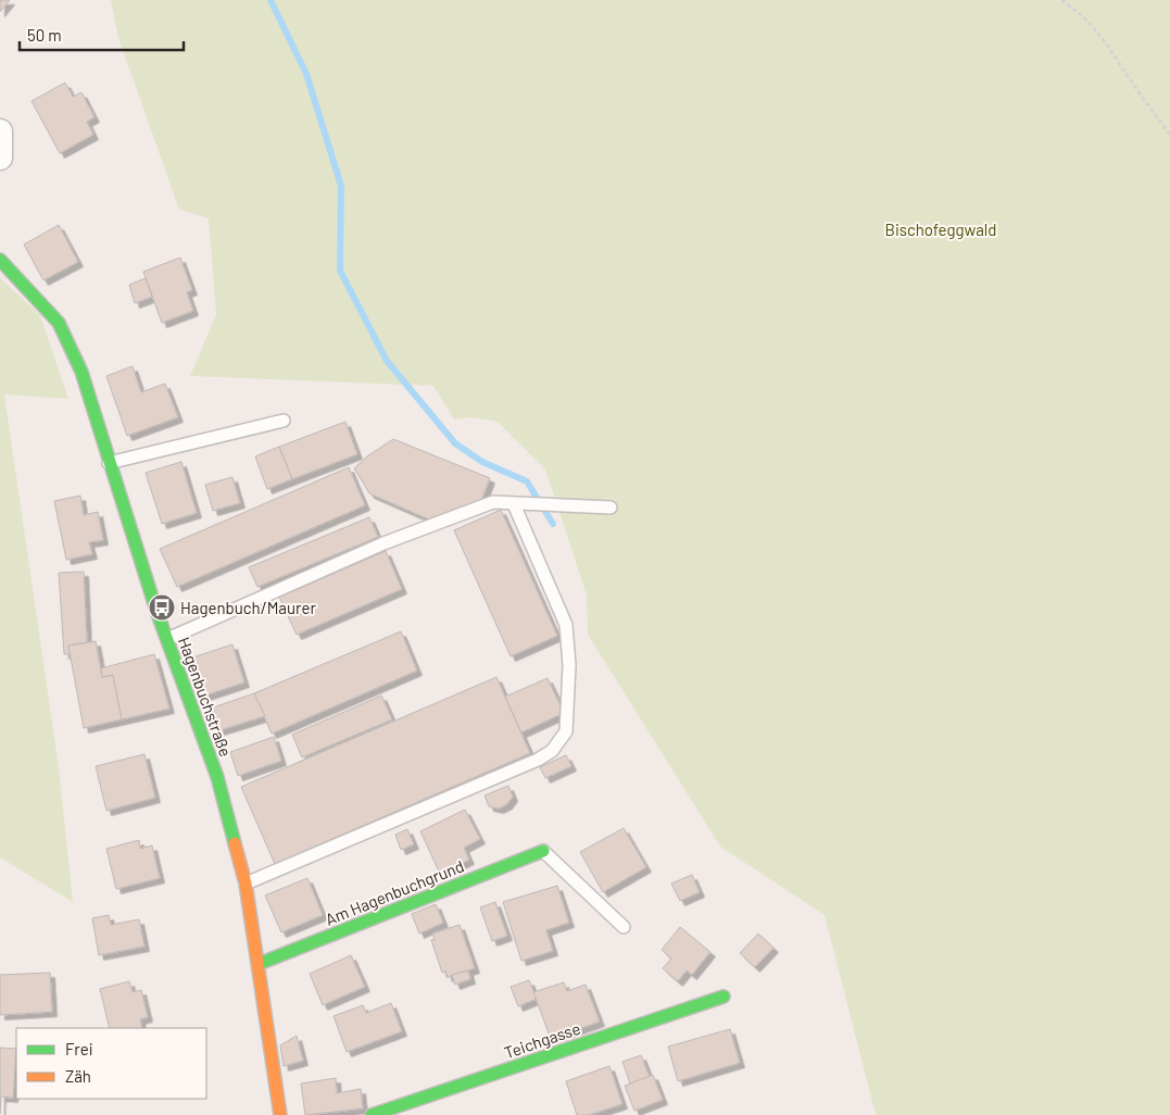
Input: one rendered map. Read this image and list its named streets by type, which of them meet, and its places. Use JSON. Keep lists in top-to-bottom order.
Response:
{
  "streets": {
    "street": ["Hagenbuchstraße", "Am Hagenbuchgrund", "Teichgasse"]
  },
  "crossings": [
    ["Hagenbuchstraße", "Am Hagenbuchgrund"]
  ],
  "parks": ["Bischofeggwald"],
  "places": {
    "bus stop": ["Hagenbuch/Maurer"]
  },
  "legend": ["Frei", "Zäh"],
  "scale_bar": "50 m"
}
